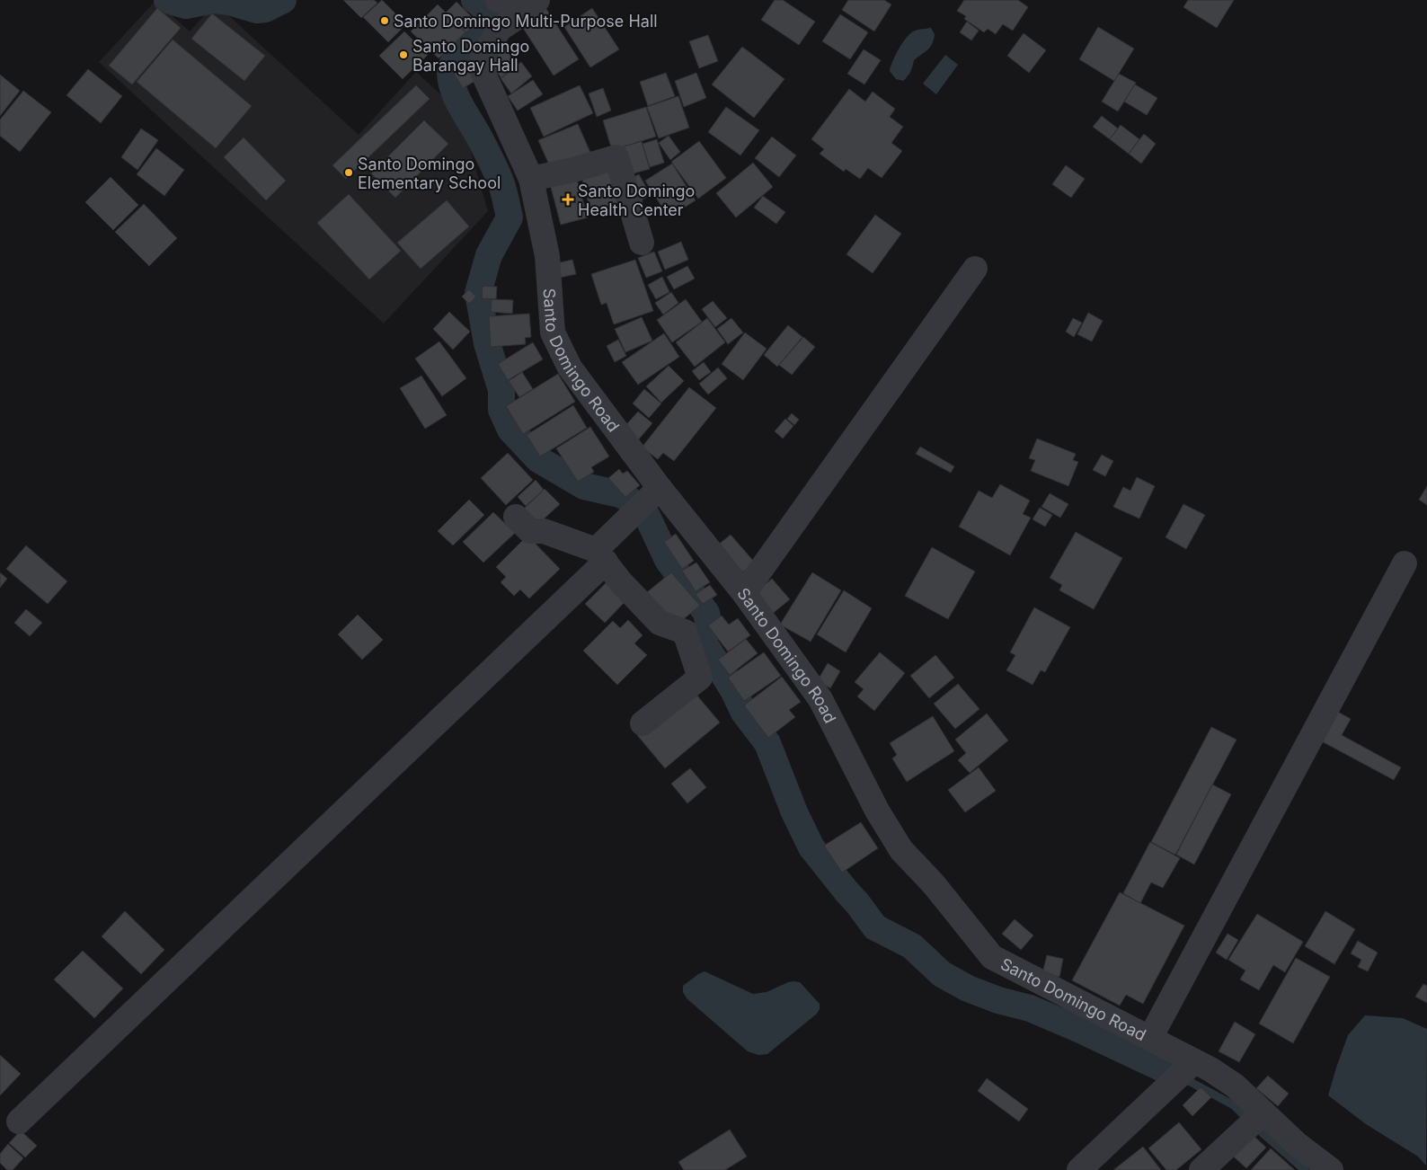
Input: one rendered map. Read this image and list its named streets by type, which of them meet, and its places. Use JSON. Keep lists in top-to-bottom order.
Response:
{
  "streets": {
    "street": ["Santo Domingo Road"]
  },
  "places": {
    "other": ["Santo Domingo Multi-Purpose Hall", "Santo Domingo Barangay Hall", "Santo Domingo Elementary School"],
    "health": ["Santo Domingo Health Center"]
  }
}
